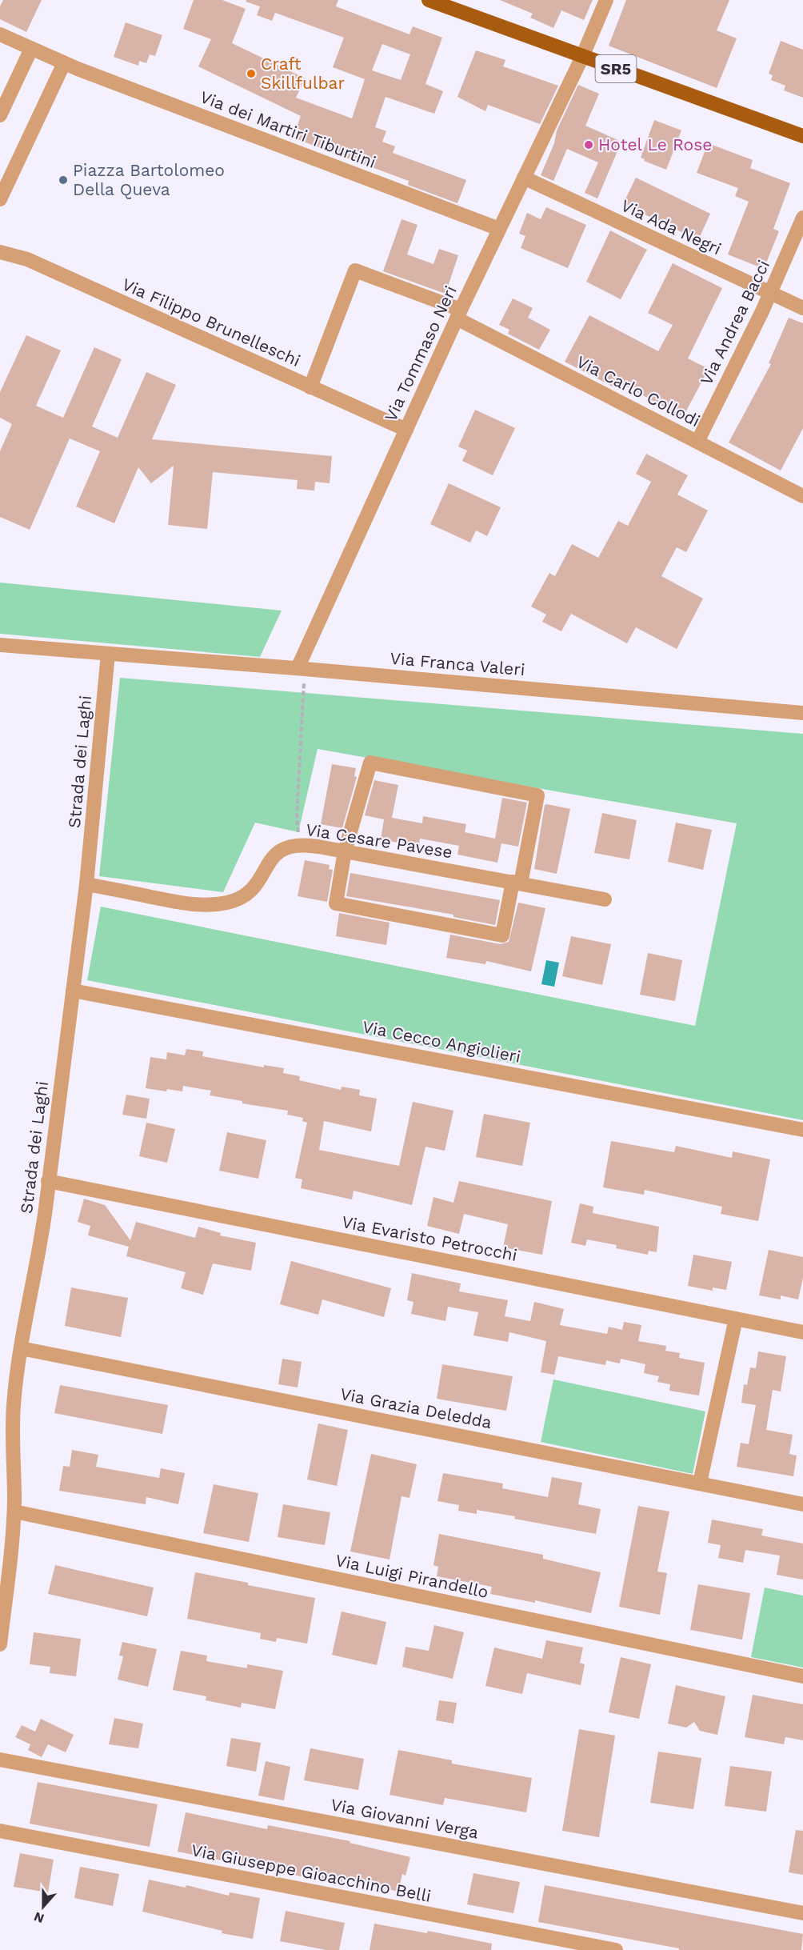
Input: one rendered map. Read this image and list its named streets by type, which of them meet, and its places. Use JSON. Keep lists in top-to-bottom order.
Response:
{
  "streets": {
    "main road": ["SR5"],
    "street": [
      "Via dei Martiri Tiburtini",
      "Via Ada Negri",
      "Via Filippo Brunelleschi",
      "Via Andrea Bacci",
      "Via Tommaso Neri",
      "Via Carlo Collodi",
      "Via Franca Valeri",
      "Strada dei Laghi",
      "Via Cesare Pavese",
      "Via Cecco Angiolieri",
      "Via Evaristo Petrocchi",
      "Via Grazia Deledda",
      "Via Luigi Pirandello",
      "Via Giovanni Verga",
      "Via Giuseppe Gioacchino Belli"
    ]
  },
  "crossings": [
    ["SR5", "Via Tommaso Neri"],
    ["Via dei Martiri Tiburtini", "Via Tommaso Neri"],
    ["Via Ada Negri", "Via Andrea Bacci"],
    ["Via Ada Negri", "Via Tommaso Neri"],
    ["Via Filippo Brunelleschi", "Via Tommaso Neri"],
    ["Via Filippo Brunelleschi", "Via Carlo Collodi"],
    ["Via Andrea Bacci", "Via Carlo Collodi"],
    ["Via Tommaso Neri", "Via Carlo Collodi"],
    ["Via Tommaso Neri", "Via Franca Valeri"],
    ["Via Franca Valeri", "Strada dei Laghi"],
    ["Strada dei Laghi", "Via Cesare Pavese"],
    ["Strada dei Laghi", "Via Cecco Angiolieri"],
    ["Strada dei Laghi", "Via Evaristo Petrocchi"],
    ["Strada dei Laghi", "Via Grazia Deledda"],
    ["Strada dei Laghi", "Via Luigi Pirandello"]
  ],
  "places": ["Craft Skillfulbar", "Hotel Le Rose", "Piazza Bartolomeo Della Queva"],
  "north": "bottom"
}
